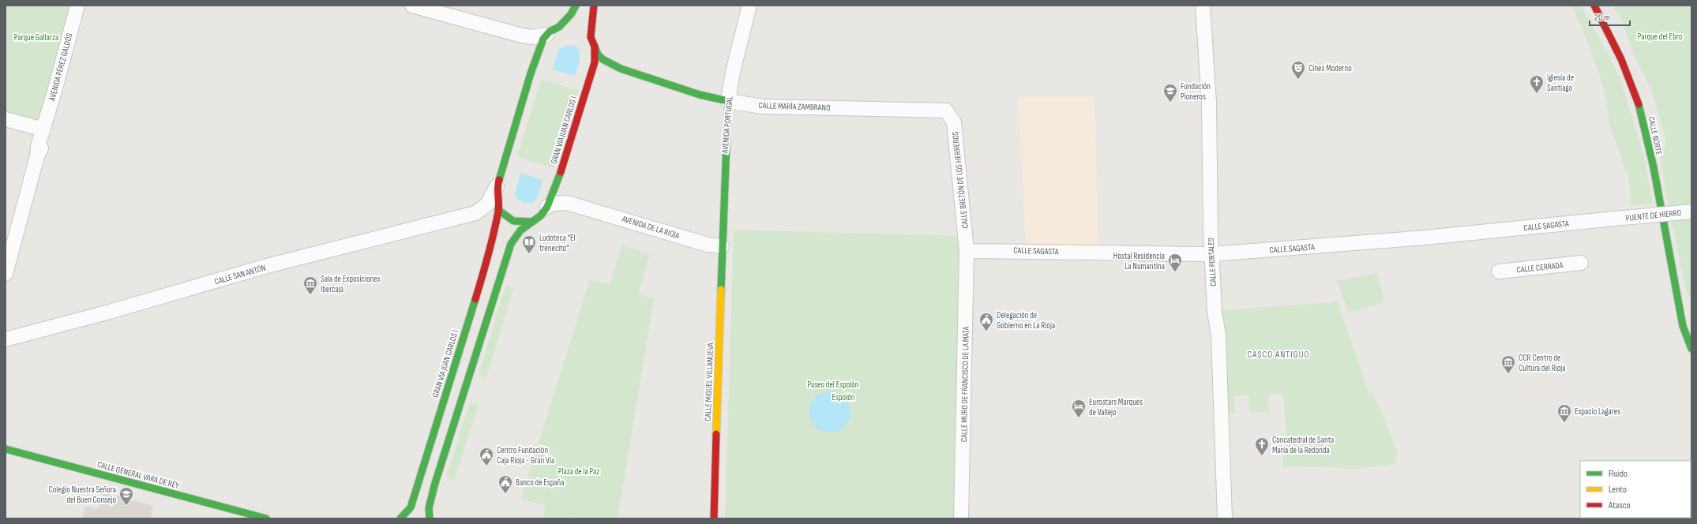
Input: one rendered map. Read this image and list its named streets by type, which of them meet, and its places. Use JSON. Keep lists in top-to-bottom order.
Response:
{
  "streets": {
    "main road": [
      "CALLE MARÍA ZAMBRANO",
      "AVENIDA PORTUGAL",
      "GRAN VÍA JUAN CARLOS I",
      "CALLE NORTE",
      "CALLE MIGUEL VILLANUEVA",
      "CALLE GENERAL VARA DE REY"
    ],
    "street": [
      "AVENIDA PÉREZ GALDÓS",
      "CALLE BRETÓN DE LOS HERREROS",
      "PUENTE DE HIERRO",
      "CALLE SAGASTA",
      "AVENIDA DE LA RIOJA",
      "CALLE PORTALES",
      "CALLE CERRADA",
      "CALLE SAN ANTÓN",
      "CALLE MURO DE FRANCISCO DE LA MATA"
    ]
  },
  "crossings": [
    ["CALLE MARÍA ZAMBRANO", "AVENIDA PORTUGAL"],
    ["CALLE MARÍA ZAMBRANO", "GRAN VÍA JUAN CARLOS I"],
    ["CALLE MARÍA ZAMBRANO", "CALLE BRETÓN DE LOS HERREROS"],
    ["AVENIDA PORTUGAL", "AVENIDA DE LA RIOJA"],
    ["AVENIDA PORTUGAL", "CALLE MIGUEL VILLANUEVA"],
    ["GRAN VÍA JUAN CARLOS I", "AVENIDA DE LA RIOJA"],
    ["GRAN VÍA JUAN CARLOS I", "CALLE SAN ANTÓN"],
    ["CALLE BRETÓN DE LOS HERREROS", "CALLE SAGASTA"],
    ["CALLE BRETÓN DE LOS HERREROS", "CALLE MURO DE FRANCISCO DE LA MATA"],
    ["PUENTE DE HIERRO", "CALLE SAGASTA"],
    ["CALLE SAGASTA", "CALLE PORTALES"],
    ["CALLE SAGASTA", "CALLE MURO DE FRANCISCO DE LA MATA"],
    ["AVENIDA DE LA RIOJA", "CALLE MIGUEL VILLANUEVA"]
  ],
  "districts": ["CASCO ANTIGUO"],
  "parks": [
    "Parque del Ebro",
    "Parque Gallarza",
    "Paseo del Espolón",
    "Espolón",
    "Plaza de la Paz"
  ],
  "places": {
    "theatre": ["Cines Moderno"],
    "church": ["Iglesia de Santiago", "Concatedral de Santa María de la Redonda"],
    "school or university": ["Fundación Pioneros", "Colegio Nuestra Señora del Buen Consejo"],
    "library": ["Ludoteca \"El trenecito\""],
    "hotel": ["Hostal Residencia La Numantina", "Eurostars Marqués de Vallejo"],
    "museum": ["Sala de Exposiciones Ibercaja", "CCR Centro de Cultura del Rioja", "Espacio Lagares"],
    "public building": ["Delegación de Gobierno en La Rioja", "Centro Fundación Caja Rioja - Gran Vía", "Banco de España"]
  },
  "legend": ["Fluido", "Lento", "Atasco"],
  "scale_bar": "20 m"
}
